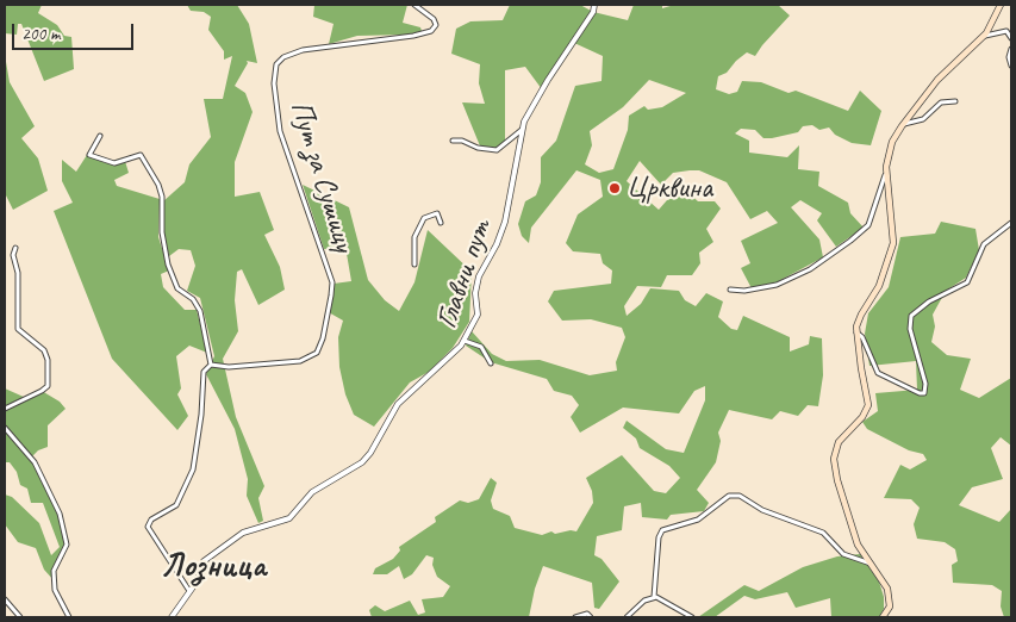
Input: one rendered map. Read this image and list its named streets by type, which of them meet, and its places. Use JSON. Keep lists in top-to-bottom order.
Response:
{
  "streets": {
    "street": ["Пут за Сушицу", "Главни пут"]
  },
  "districts": ["Лозница"],
  "places": ["Црквина"],
  "scale_bar": "200 m"
}
